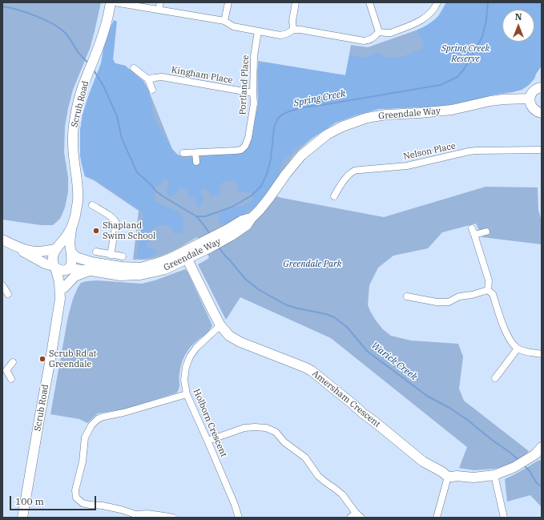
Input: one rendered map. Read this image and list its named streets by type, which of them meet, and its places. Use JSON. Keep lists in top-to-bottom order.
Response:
{
  "streets": {
    "street": [
      "Kingham Place",
      "Portland Place",
      "Scrub Road",
      "Greendale Way",
      "Nelson Place",
      "Amersham Crescent",
      "Holborn Crescent"
    ]
  },
  "crossings": [
    ["Kingham Place", "Portland Place"],
    ["Scrub Road", "Greendale Way"],
    ["Greendale Way", "Amersham Crescent"],
    ["Amersham Crescent", "Holborn Crescent"]
  ],
  "water": ["Spring Creek", "Warick Creek"],
  "parks": ["Spring Creek Reserve", "Greendale Park"],
  "places": ["Shapland Swim School", "Scrub Rd at Greendale"],
  "scale_bar": "100 m",
  "north": "top"
}
